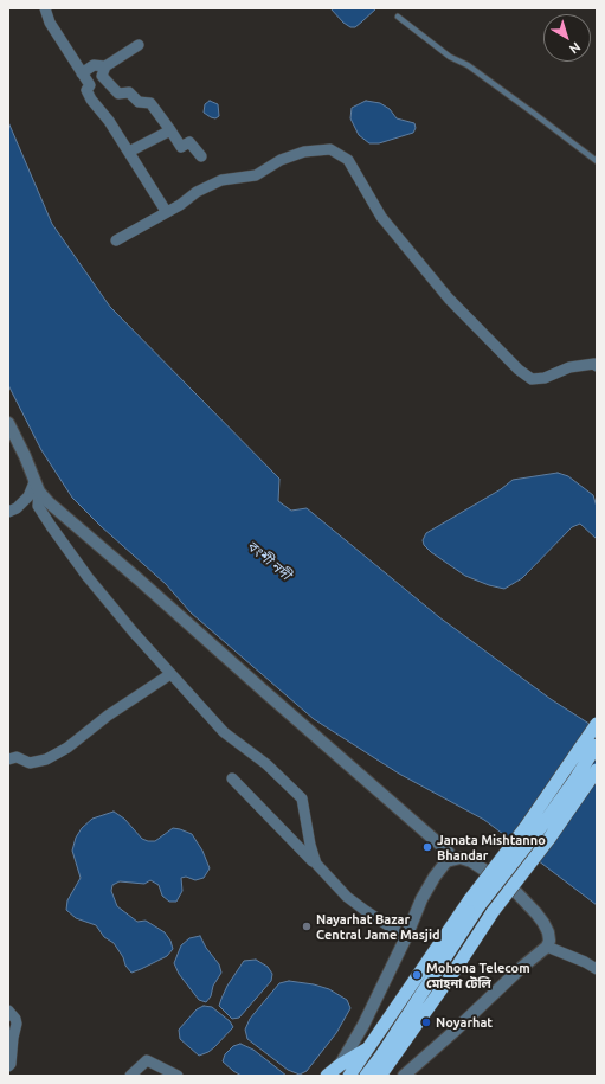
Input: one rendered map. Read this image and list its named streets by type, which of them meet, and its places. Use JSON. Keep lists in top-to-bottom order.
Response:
{
  "water": ["বংশী নদী"],
  "places": [
    "Janata Mishtanno Bhandar",
    "Nayarhat Bazar Central Jame Masjid",
    "Mohona Telecom মোহনা টেলি",
    "Noyarhat"
  ],
  "north": "bottom right"
}
